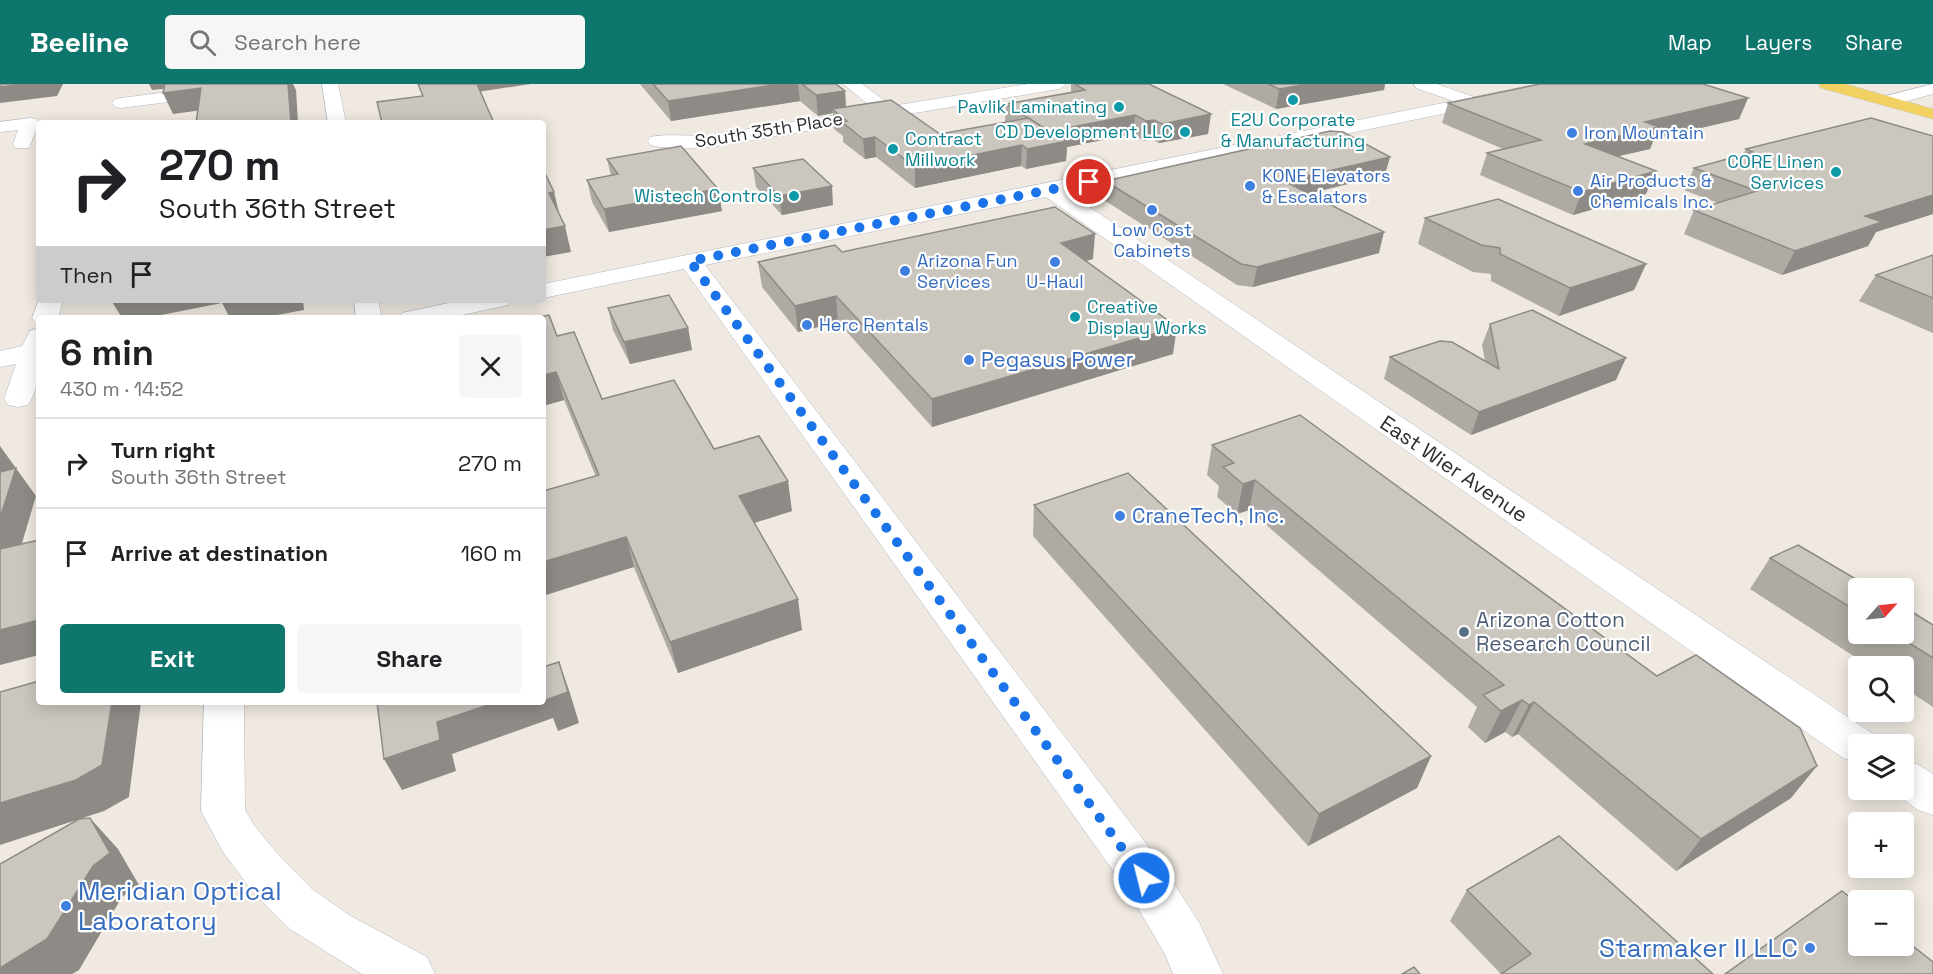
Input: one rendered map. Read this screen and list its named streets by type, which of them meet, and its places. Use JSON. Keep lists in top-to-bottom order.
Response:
{
  "streets": {
    "street": ["South 35th Place", "East Wier Avenue"]
  },
  "places": [
    "E2U Corporate & Manufacturing",
    "Pavlik Laminating",
    "CD Development LLC",
    "Iron Mountain",
    "Contract Millwork",
    "CORE Linen Services",
    "KONE Elevators & Escalators",
    "Air Products & Chemicals Inc.",
    "Wistech Controls",
    "Low Cost Cabinets",
    "U-Haul",
    "Arizona Fun Services",
    "Creative Display Works",
    "Herc Rentals",
    "Pegasus Power",
    "CraneTech, Inc.",
    "Arizona Cotton Research Council",
    "Meridian Optical Laboratory",
    "Starmaker II LLC"
  ],
  "north": "top right",
  "page": {
    "header": "Beeline",
    "search": "Search here",
    "nav": ["Map", "Layers", "Share"],
    "turn": ["270 m", "South 36th Street"],
    "then": "Then",
    "heading": ["6 min", "430 m · 14:52"],
    "list": [
      {
        "name": "Turn right",
        "note": "South 36th Street",
        "value": "270 m"
      },
      {
        "name": "Arrive at destination",
        "value": "160 m"
      }
    ],
    "map_buttons": ["+", "−"],
    "buttons": ["Exit", "Share"]
  }
}
